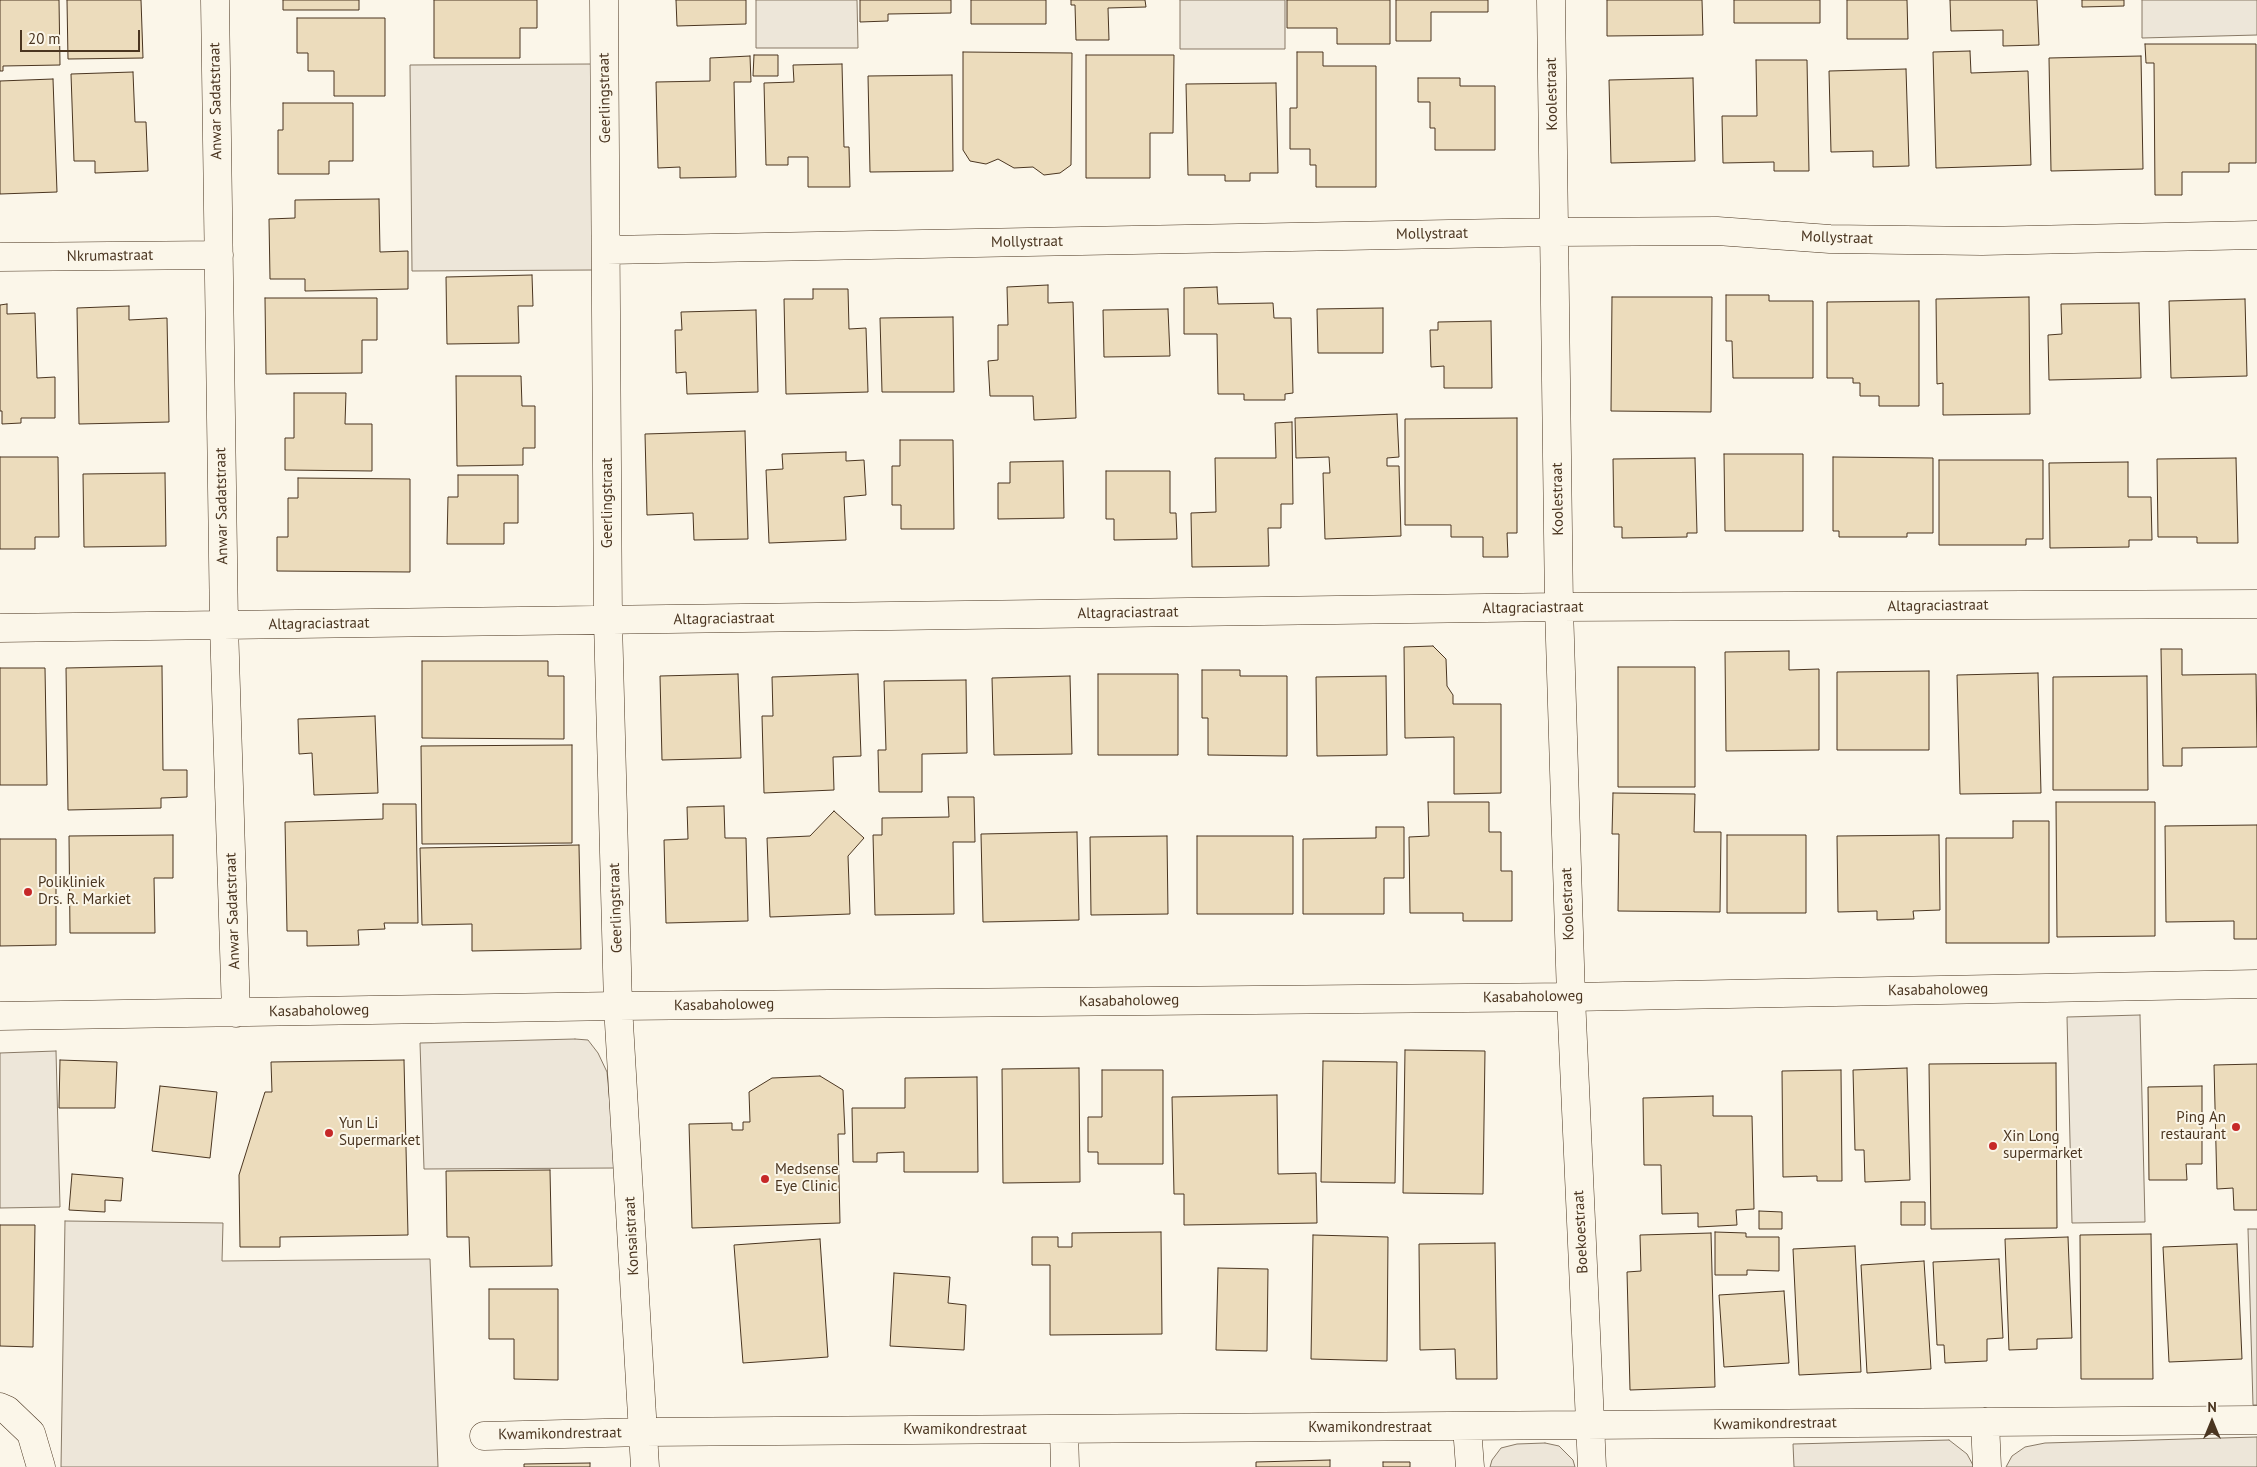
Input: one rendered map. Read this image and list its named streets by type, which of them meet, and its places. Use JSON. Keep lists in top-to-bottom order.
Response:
{
  "streets": {
    "street": [
      "Koolestraat",
      "Geerlingstraat",
      "Anwar Sadatstraat",
      "Mollystraat",
      "Nkrumastraat",
      "Altagraciastraat",
      "Kasabaholoweg",
      "Boekoestraat",
      "Konsaistraat",
      "Kwamikondrestraat"
    ]
  },
  "crossings": [
    ["Koolestraat", "Mollystraat"],
    ["Koolestraat", "Altagraciastraat"],
    ["Koolestraat", "Kasabaholoweg"],
    ["Koolestraat", "Boekoestraat"],
    ["Geerlingstraat", "Mollystraat"],
    ["Geerlingstraat", "Altagraciastraat"],
    ["Geerlingstraat", "Kasabaholoweg"],
    ["Geerlingstraat", "Konsaistraat"],
    ["Anwar Sadatstraat", "Nkrumastraat"],
    ["Anwar Sadatstraat", "Altagraciastraat"],
    ["Anwar Sadatstraat", "Kasabaholoweg"],
    ["Kasabaholoweg", "Boekoestraat"],
    ["Kasabaholoweg", "Konsaistraat"],
    ["Boekoestraat", "Kwamikondrestraat"],
    ["Konsaistraat", "Kwamikondrestraat"]
  ],
  "places": [
    "Polikliniek Drs. R. Markiet",
    "Ping An restaurant",
    "Yun Li Supermarket",
    "Xin Long supermarket",
    "Medsense Eye Clinic"
  ],
  "scale_bar": "20 m",
  "north": "top"
}
